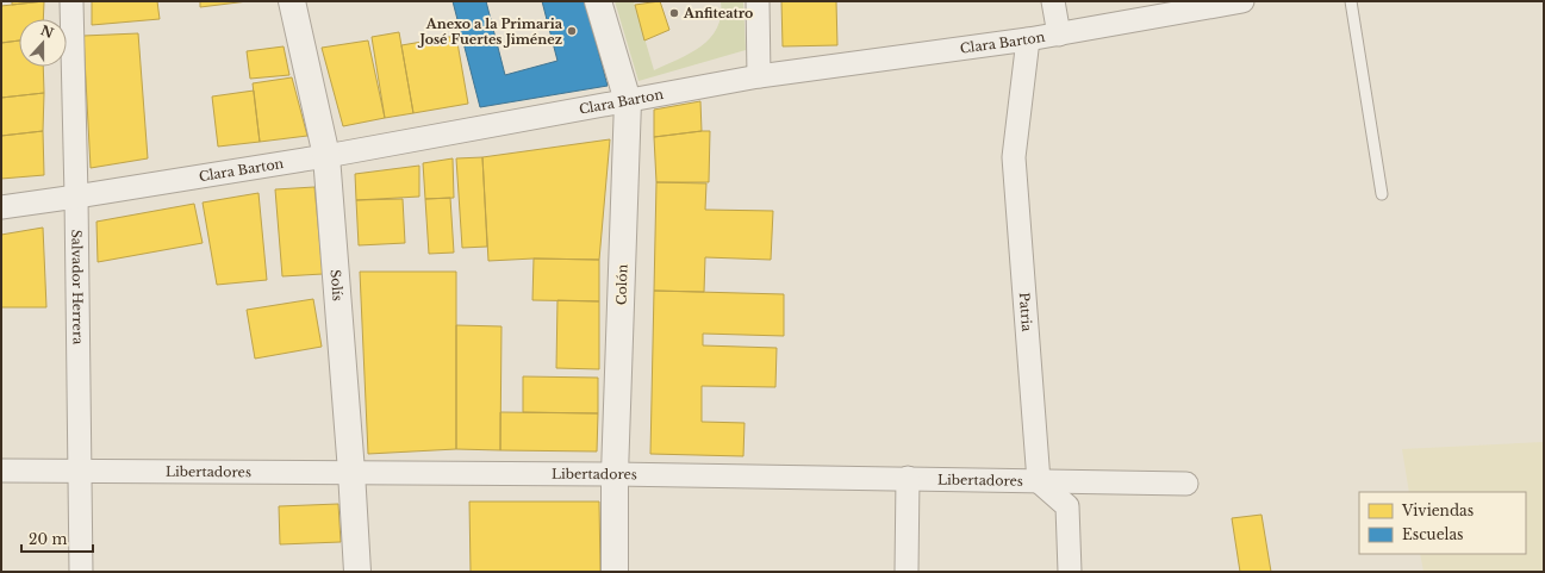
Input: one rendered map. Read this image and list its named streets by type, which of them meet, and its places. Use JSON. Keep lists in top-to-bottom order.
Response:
{
  "streets": {
    "street": [
      "Clara Barton",
      "Solís",
      "Colón",
      "Salvador Herrera",
      "Patria",
      "Libertadores"
    ]
  },
  "crossings": [
    ["Clara Barton", "Solís"],
    ["Clara Barton", "Colón"],
    ["Clara Barton", "Salvador Herrera"],
    ["Clara Barton", "Patria"],
    ["Solís", "Libertadores"],
    ["Colón", "Libertadores"],
    ["Salvador Herrera", "Libertadores"],
    ["Patria", "Libertadores"]
  ],
  "places": ["Anfiteatro", "Anexo a la Primaria José Fuertes Jiménez"],
  "legend": ["Viviendas", "Escuelas"],
  "scale_bar": "20 m",
  "north": "top"
}
